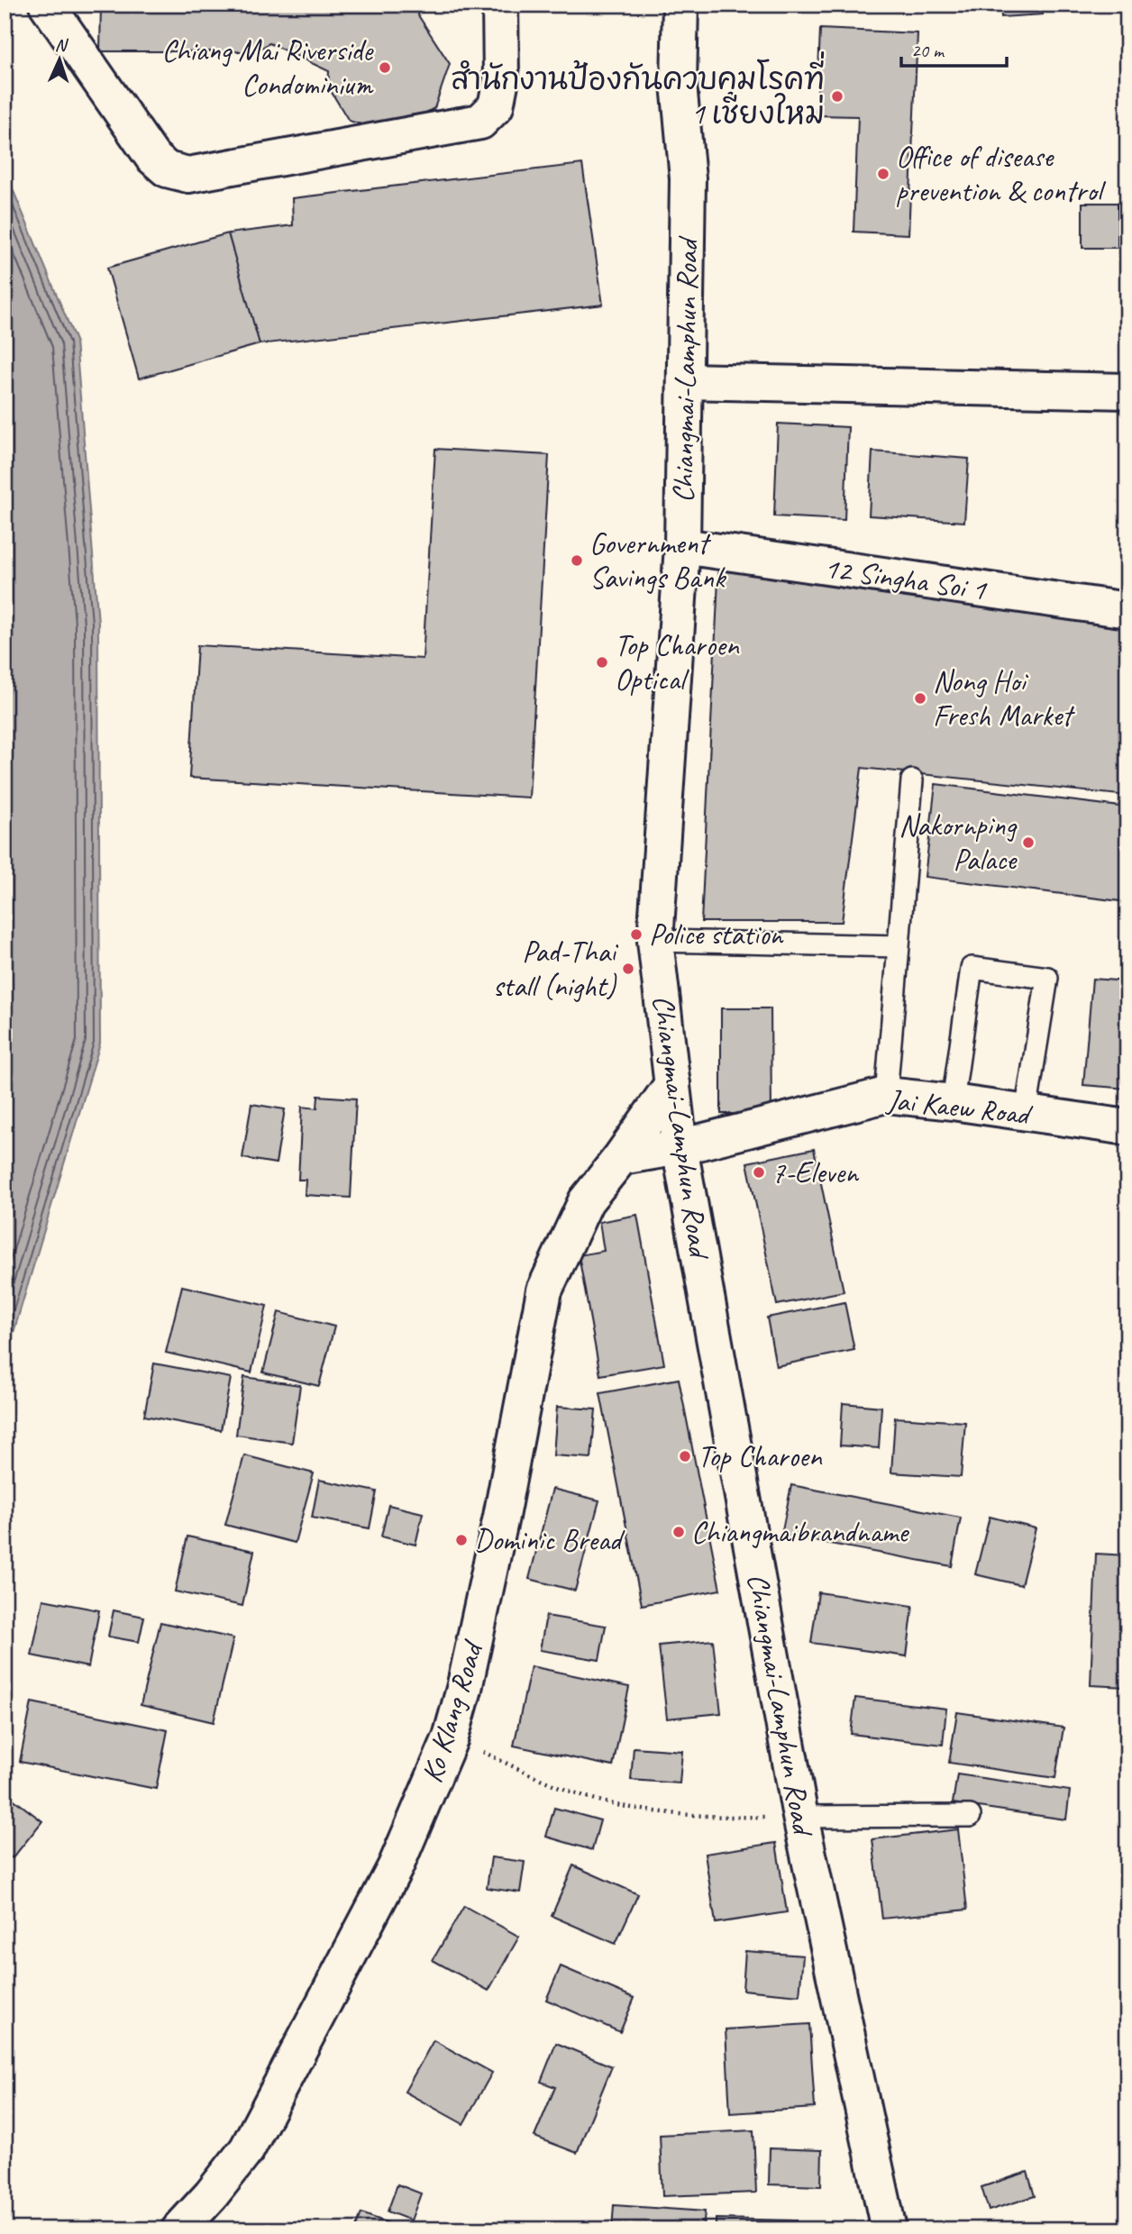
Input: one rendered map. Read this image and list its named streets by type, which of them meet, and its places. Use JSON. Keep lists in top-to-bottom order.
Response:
{
  "streets": {
    "street": [
      "Chiangmai-Lamphun Road",
      "12 Singha Soi 1",
      "Jai Kaew Road",
      "Ko Klang Road"
    ]
  },
  "crossings": [
    ["Chiangmai-Lamphun Road", "12 Singha Soi 1"],
    ["Chiangmai-Lamphun Road", "Jai Kaew Road"],
    ["Chiangmai-Lamphun Road", "Ko Klang Road"]
  ],
  "places": [
    "Chiang Mai Riverside Condominium",
    "สำนักงานป้องกันควบคุมโรคที่ 1 เชียงใหม่",
    "Office of disease prevention & control",
    "Government Savings Bank",
    "Top Charoen Optical",
    "Nong Hoi Fresh Market",
    "Nakornping Palace",
    "Police station",
    "Pad-Thai stall (night)",
    "7-Eleven",
    "Top Charoen",
    "Chiangmaibrandname",
    "Dominic Bread"
  ],
  "scale_bar": "20 m",
  "north": "top"
}
